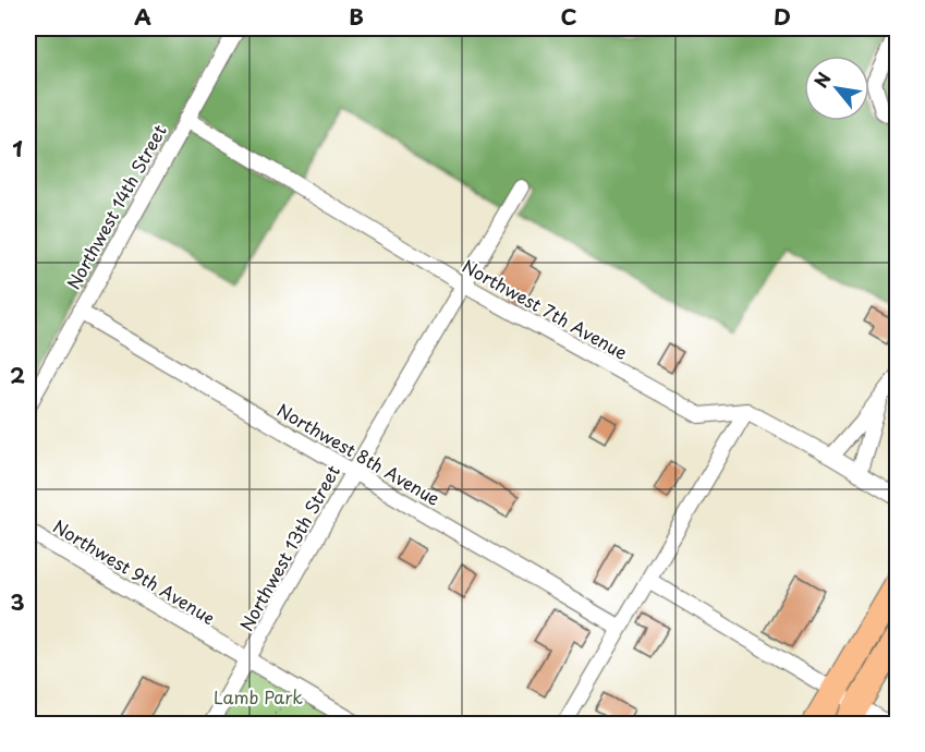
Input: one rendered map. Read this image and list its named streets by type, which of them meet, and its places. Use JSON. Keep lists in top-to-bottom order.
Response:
{
  "streets": {
    "street": [
      "Northwest 14th Street",
      "Northwest 7th Avenue",
      "Northwest 8th Avenue",
      "Northwest 13th Street",
      "Northwest 9th Avenue"
    ]
  },
  "crossings": [
    ["Northwest 14th Street", "Northwest 7th Avenue"],
    ["Northwest 14th Street", "Northwest 8th Avenue"],
    ["Northwest 7th Avenue", "Northwest 13th Street"],
    ["Northwest 8th Avenue", "Northwest 13th Street"],
    ["Northwest 13th Street", "Northwest 9th Avenue"]
  ],
  "parks": ["Lamb Park"],
  "north": "top left",
  "grid": {
    "columns": [
      "A",
      "B",
      "C",
      "D"
    ],
    "rows": ["1", "2", "3"]
  }
}
